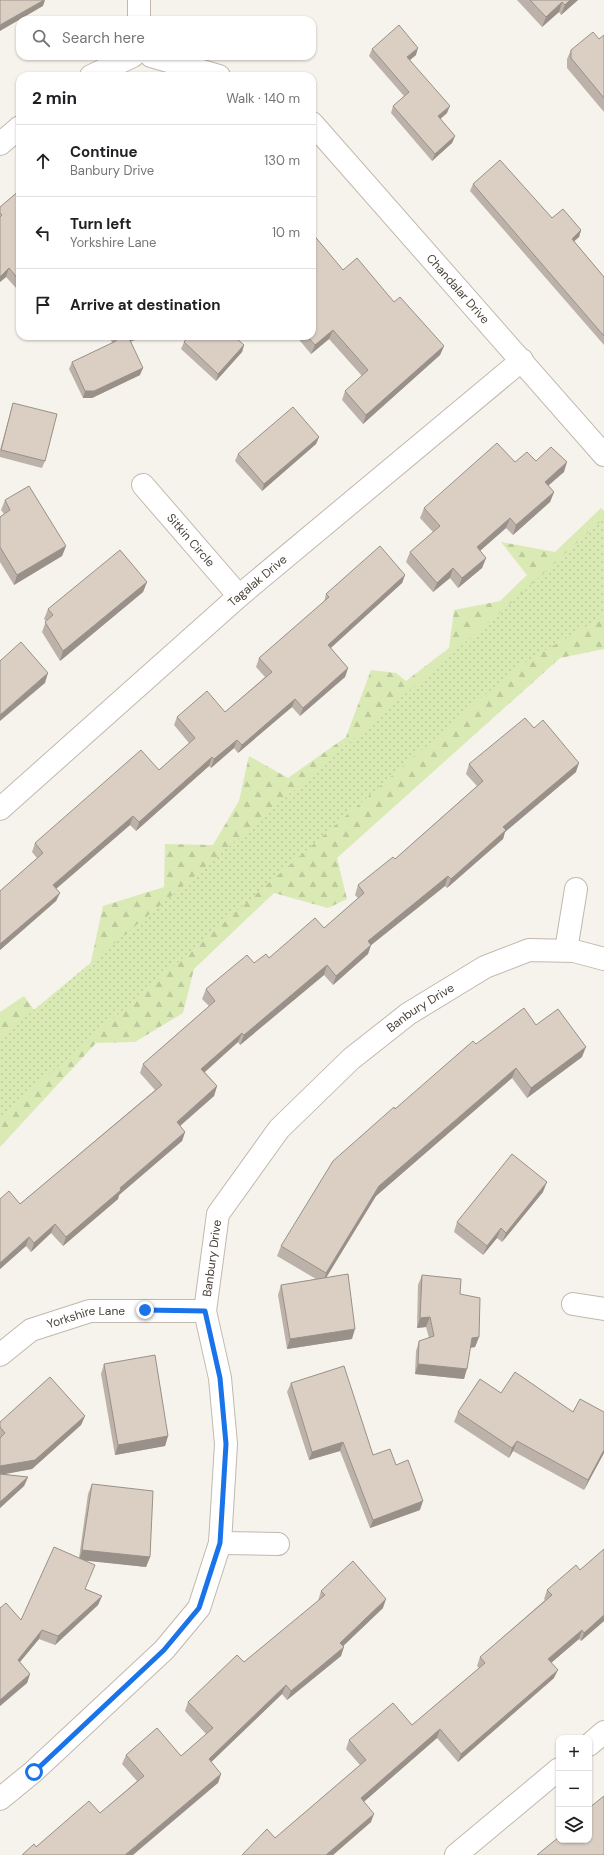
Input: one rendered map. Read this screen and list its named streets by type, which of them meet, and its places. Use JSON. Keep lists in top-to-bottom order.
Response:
{
  "streets": {
    "street": [
      "Chandalar Drive",
      "Sitkin Circle",
      "Tagalak Drive",
      "Banbury Drive",
      "Yorkshire Lane"
    ]
  },
  "crossings": [
    ["Chandalar Drive", "Tagalak Drive"],
    ["Sitkin Circle", "Tagalak Drive"],
    ["Banbury Drive", "Yorkshire Lane"]
  ],
  "page": {
    "search": "Search here",
    "heading": ["2 min", "Walk · 140 m"],
    "list": [
      ["Continue", "Banbury Drive", "130 m"],
      ["Turn left", "Yorkshire Lane", "10 m"],
      "Arrive at destination"
    ],
    "map_buttons": ["+", "−"]
  }
}
